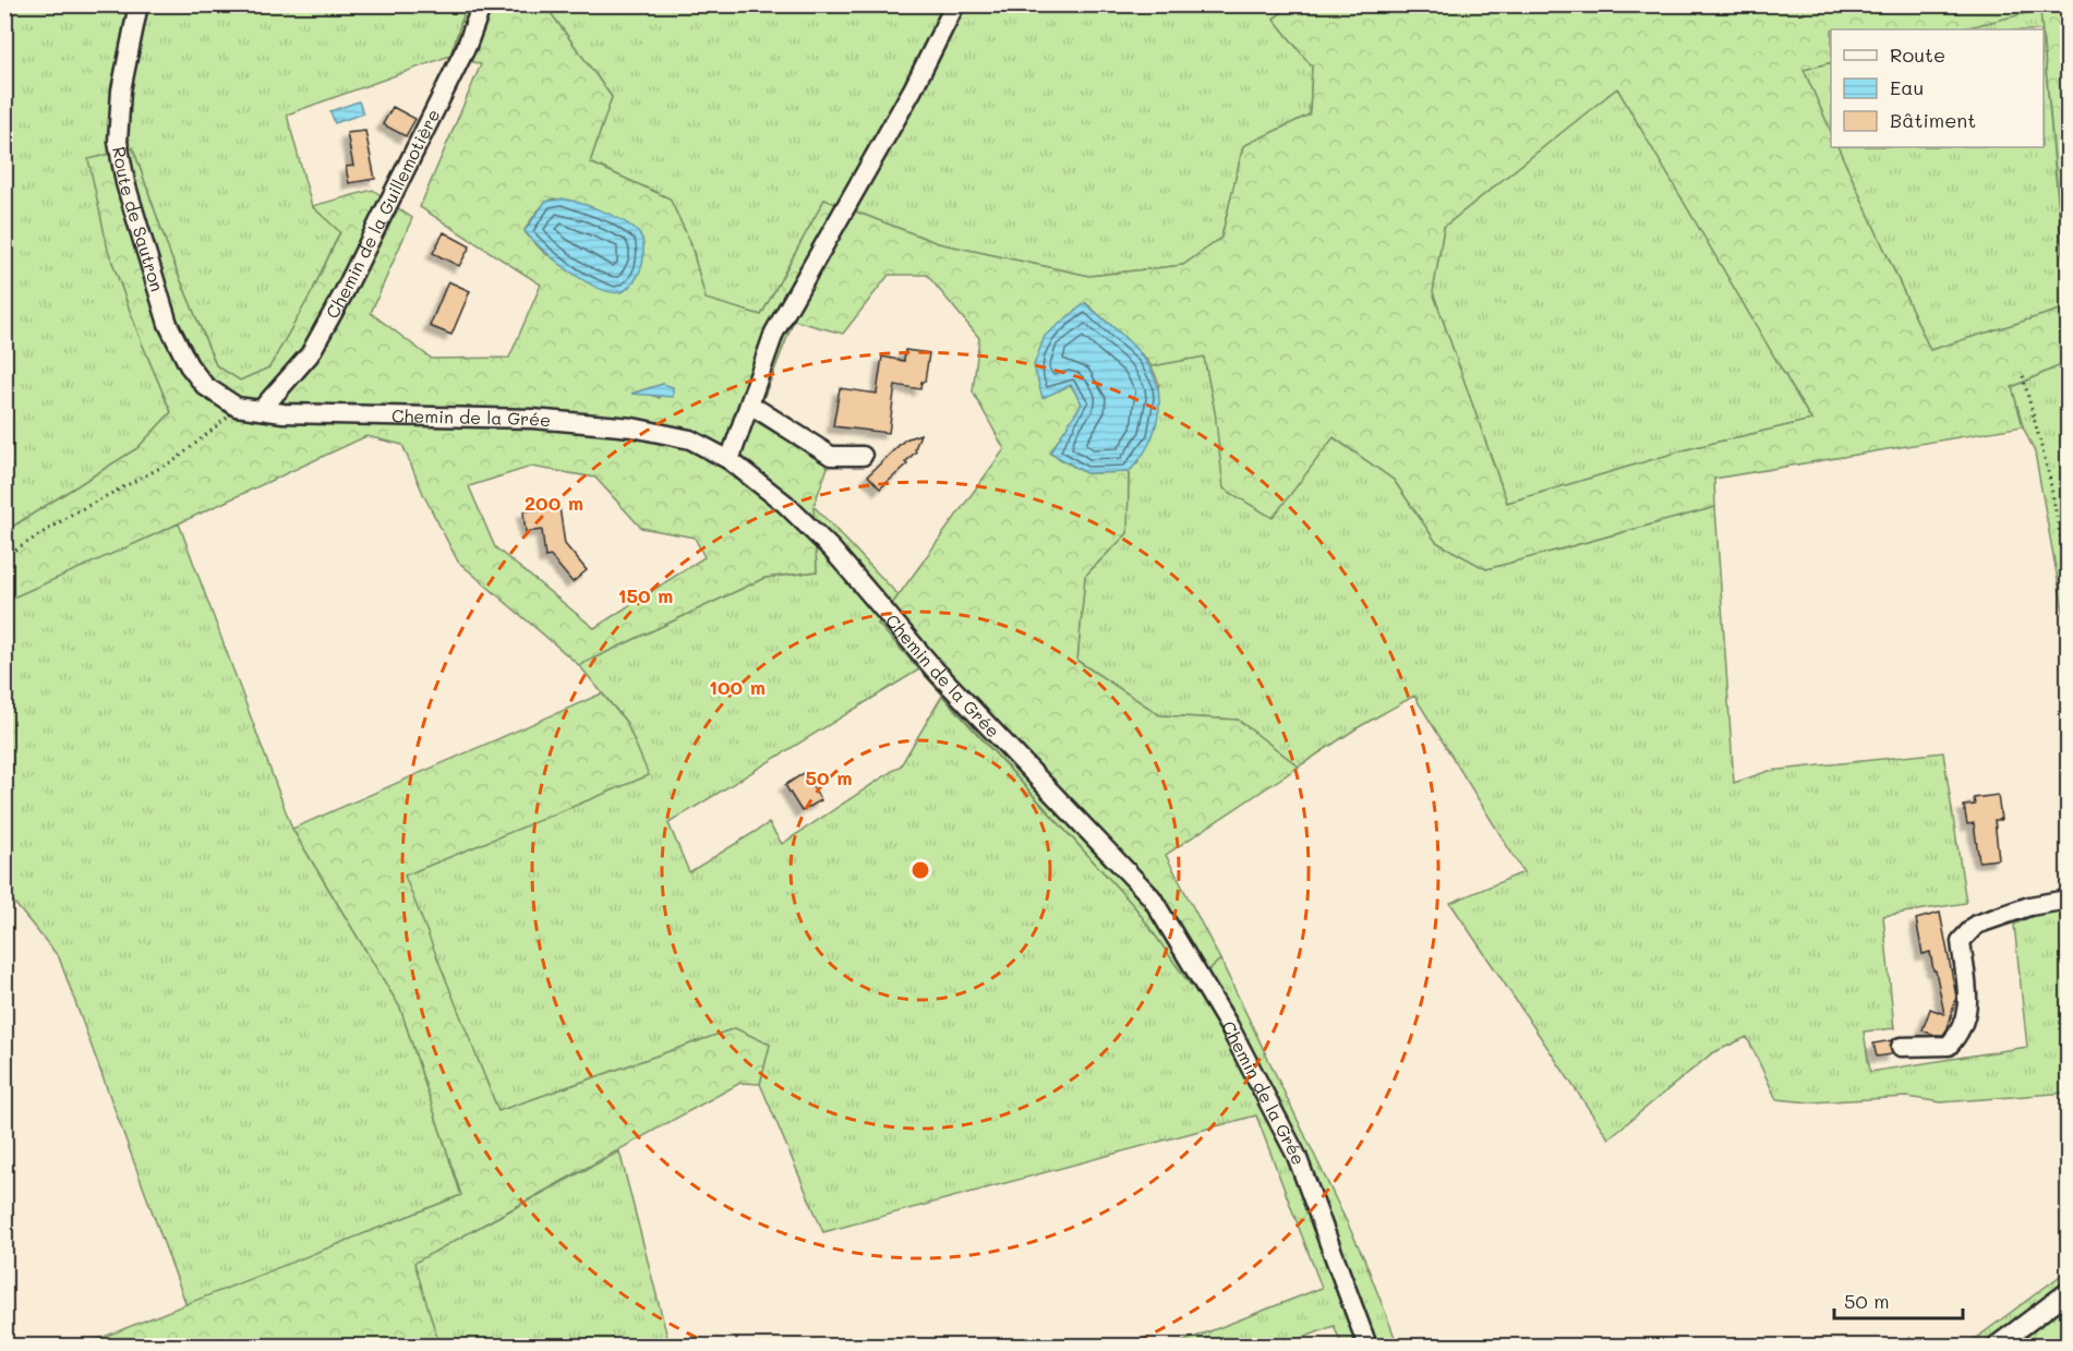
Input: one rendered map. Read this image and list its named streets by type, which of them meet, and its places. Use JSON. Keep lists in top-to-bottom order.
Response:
{
  "streets": {
    "street": ["Chemin de la Guillemotière", "Route de Sautron", "Chemin de la Grée"]
  },
  "crossings": [
    ["Chemin de la Guillemotière", "Chemin de la Grée"],
    ["Route de Sautron", "Chemin de la Grée"]
  ],
  "legend": ["Route", "Eau", "Bâtiment"],
  "scale_bar": "50 m",
  "rings": [
    "200 m",
    "150 m",
    "100 m",
    "50 m"
  ]
}
